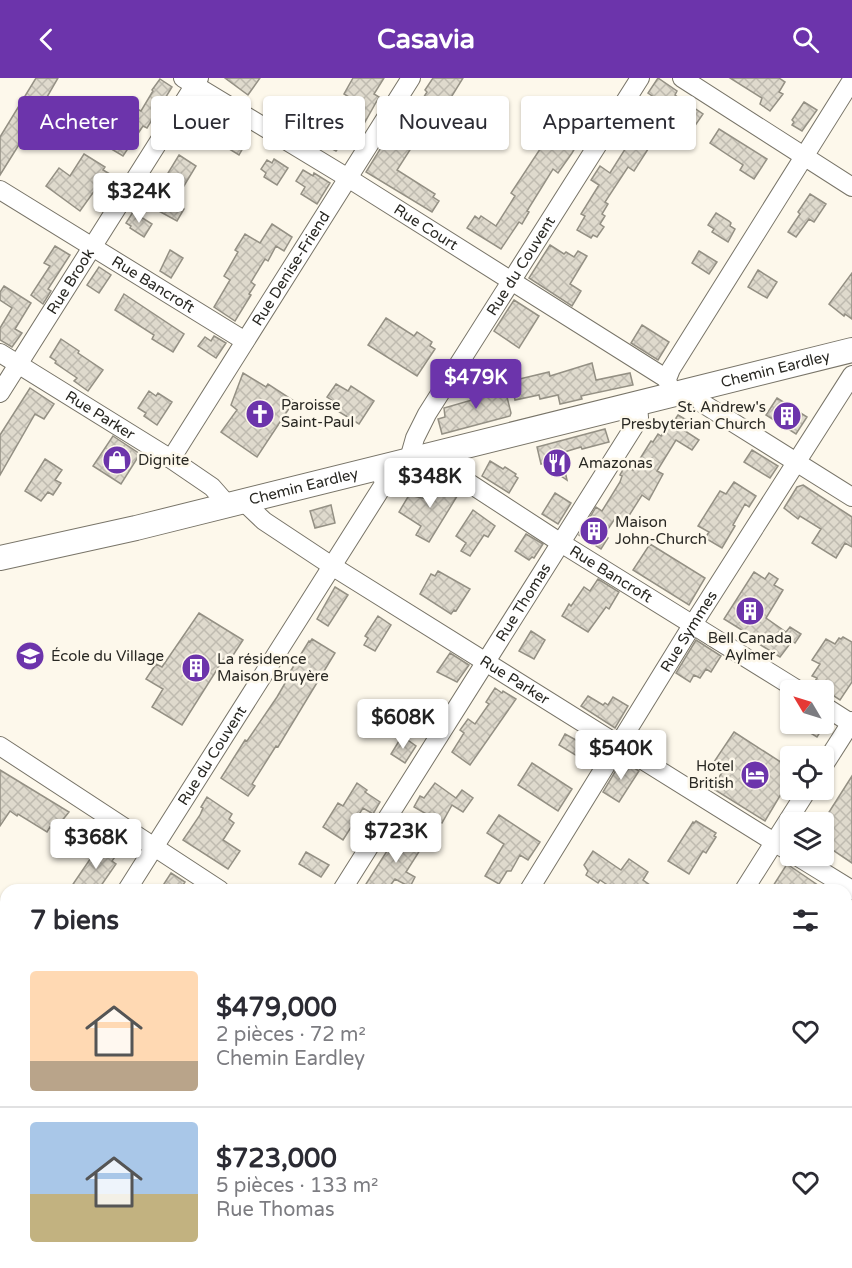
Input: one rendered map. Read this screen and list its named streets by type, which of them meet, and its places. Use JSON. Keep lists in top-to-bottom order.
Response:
{
  "streets": {
    "main road": ["Chemin Eardley"],
    "street": [
      "Rue Court",
      "Rue du Couvent",
      "Rue Denise-Friend",
      "Rue Brook",
      "Rue Bancroft",
      "Rue Parker",
      "Rue Thomas",
      "Rue Symmes"
    ]
  },
  "crossings": [
    ["Rue Court", "Rue du Couvent"],
    ["Rue Court", "Rue Denise-Friend"],
    ["Rue Court", "Rue Brook"],
    ["Rue Court", "Chemin Eardley"],
    ["Rue Court", "Rue Symmes"],
    ["Rue du Couvent", "Rue Bancroft"],
    ["Rue du Couvent", "Chemin Eardley"],
    ["Rue du Couvent", "Rue Parker"],
    ["Rue Denise-Friend", "Rue Bancroft"],
    ["Rue Denise-Friend", "Rue Parker"],
    ["Rue Brook", "Rue Bancroft"],
    ["Rue Brook", "Rue Parker"],
    ["Rue Bancroft", "Chemin Eardley"],
    ["Rue Bancroft", "Rue Thomas"],
    ["Rue Bancroft", "Rue Symmes"],
    ["Chemin Eardley", "Rue Parker"],
    ["Chemin Eardley", "Rue Thomas"],
    ["Rue Parker", "Rue Thomas"],
    ["Rue Parker", "Rue Symmes"]
  ],
  "places": {
    "church": ["Paroisse Saint-Paul"],
    "building": [
      "St. Andrew's Presbyterian Church",
      "Maison John-Church",
      "Bell Canada Aylmer",
      "La résidence Maison Bruyère"
    ],
    "shop": ["Dignite"],
    "restaurant": ["Amazonas"],
    "school or university": ["École du Village"],
    "hotel": ["Hotel British"]
  },
  "north": "top left",
  "page": {
    "header": "Casavia",
    "chip": [
      "Acheter",
      "Louer",
      "Filtres",
      "Nouveau",
      "Appartement"
    ],
    "price": [
      "$324K",
      "$479K",
      "$348K",
      "$608K",
      "$540K",
      "$723K",
      "$368K"
    ],
    "heading": "7 biens",
    "list": [
      {
        "name": "$479,000",
        "note": "2 pièces · 72 m² · Chemin Eardley"
      },
      {
        "name": "$723,000",
        "note": "5 pièces · 133 m² · Rue Thomas"
      }
    ]
  }
}
